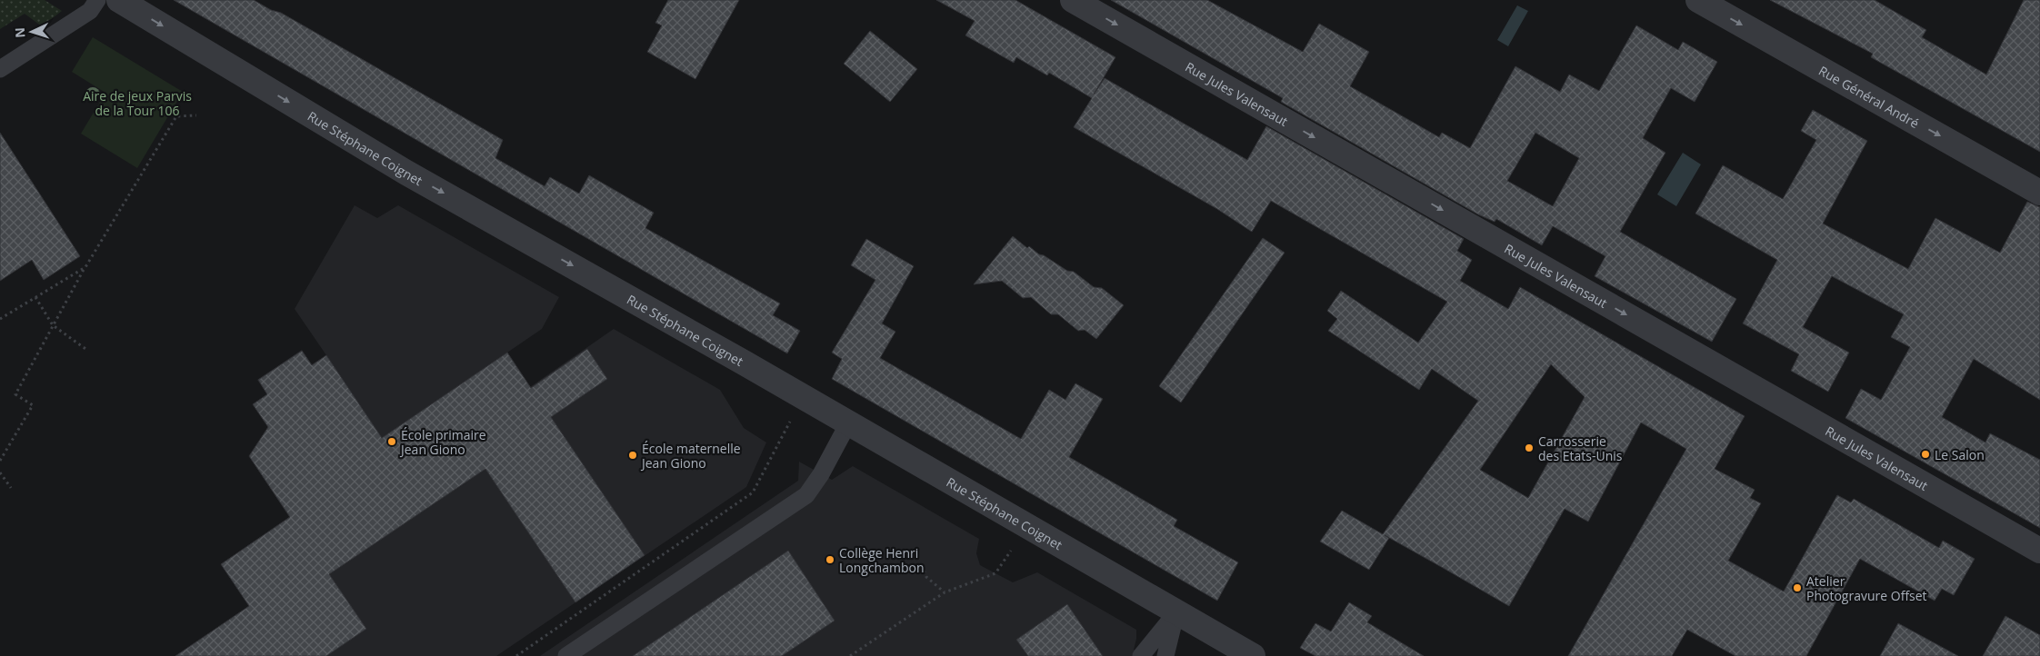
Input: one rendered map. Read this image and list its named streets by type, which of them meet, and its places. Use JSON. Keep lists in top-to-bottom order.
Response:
{
  "streets": {
    "street": ["Rue Jules Valensaut", "Rue Général André", "Rue Stéphane Coignet"]
  },
  "one_way": ["Rue Jules Valensaut", "Rue Général André", "Rue Stéphane Coignet"],
  "parks": ["Aire de jeux Parvis de la Tour 106"],
  "places": [
    "École primaire Jean Giono",
    "Carrosserie des Etats-Unis",
    "Le Salon",
    "École maternelle Jean Giono",
    "Collège Henri Longchambon",
    "Atelier Photogravure Offset"
  ],
  "north": "left"
}
